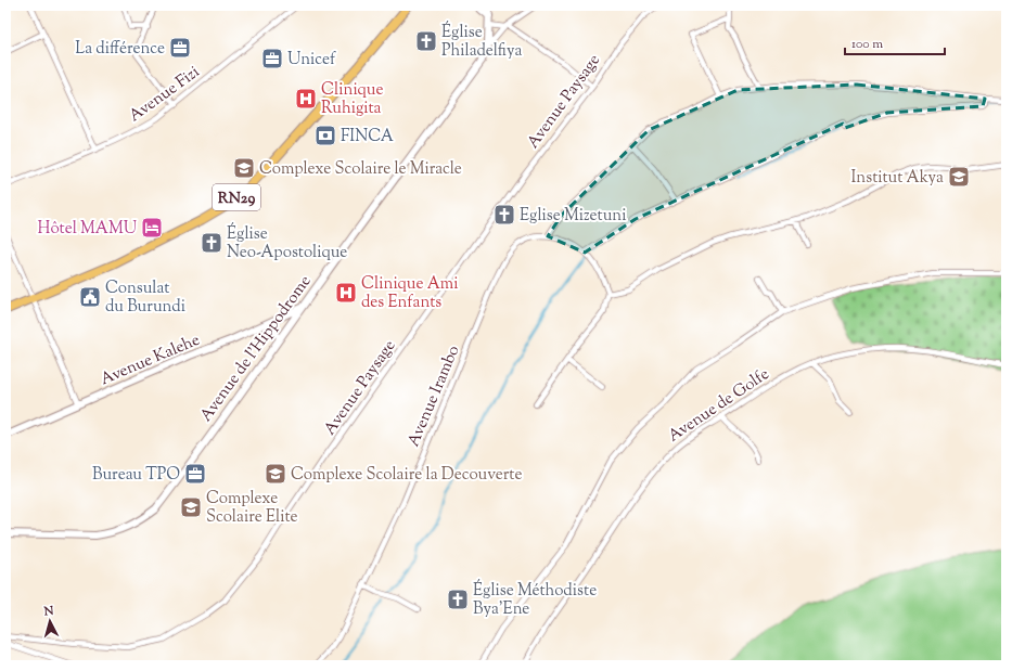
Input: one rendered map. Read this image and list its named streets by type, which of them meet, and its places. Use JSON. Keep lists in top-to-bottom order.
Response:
{
  "streets": {
    "main road": ["RN29"],
    "street": [
      "Avenue Fizi",
      "Avenue Paysage",
      "Avenue de l'Hippodrome",
      "Avenue Kalehe",
      "Avenue Irambo",
      "Avenue de Golfe"
    ]
  },
  "crossings": [
    ["Avenue de l'Hippodrome", "Avenue Kalehe"]
  ],
  "places": {
    "church": [
      "Église Philadelfiya",
      "Eglise Mizetuni",
      "Église Neo-Apostolique",
      "Église Méthodiste Bya'Ene"
    ],
    "office": ["La différence", "Unicef", "Bureau TPO"],
    "hospital": ["Clinique Ruhigita", "Clinique Ami des Enfants"],
    "bank": ["FINCA"],
    "school or university": [
      "Complexe Scolaire le Miracle",
      "Institut Akya",
      "Complexe Scolaire la Decouverte",
      "Complexe Scolaire Elite"
    ],
    "hotel": ["Hôtel MAMU"],
    "public building": ["Consulat du Burundi"]
  },
  "scale_bar": "100 m",
  "north": "top"
}
